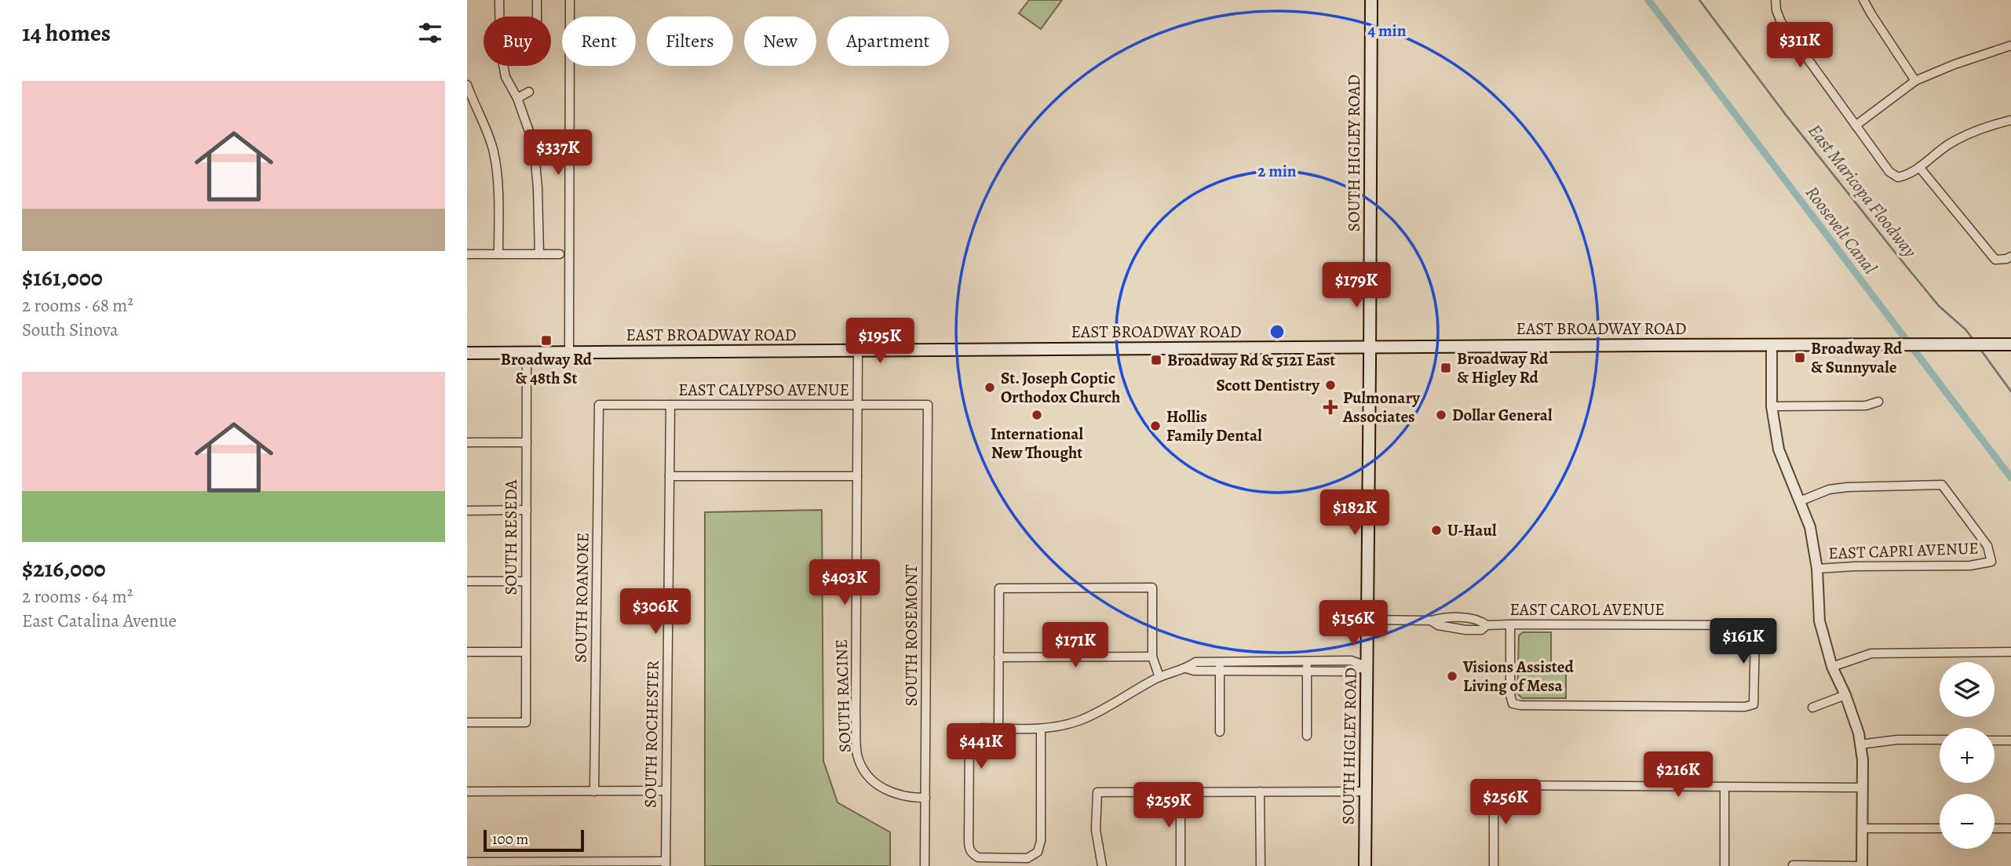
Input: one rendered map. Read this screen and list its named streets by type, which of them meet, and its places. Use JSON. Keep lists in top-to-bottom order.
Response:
{
  "streets": {
    "main road": ["SOUTH HIGLEY ROAD", "EAST BROADWAY ROAD"],
    "street": [
      "EAST CALYPSO AVENUE",
      "SOUTH RESEDA",
      "EAST CAPRI AVENUE",
      "SOUTH ROANOKE",
      "EAST CAROL AVENUE",
      "SOUTH ROSEMONT",
      "SOUTH RACINE",
      "SOUTH ROCHESTER"
    ]
  },
  "crossings": [
    ["SOUTH HIGLEY ROAD", "EAST BROADWAY ROAD"],
    ["SOUTH HIGLEY ROAD", "EAST CAROL AVENUE"],
    ["EAST BROADWAY ROAD", "SOUTH RESEDA"],
    ["EAST BROADWAY ROAD", "SOUTH RACINE"],
    ["EAST CALYPSO AVENUE", "SOUTH ROANOKE"],
    ["EAST CALYPSO AVENUE", "SOUTH ROSEMONT"],
    ["EAST CALYPSO AVENUE", "SOUTH RACINE"],
    ["EAST CALYPSO AVENUE", "SOUTH ROCHESTER"],
    ["SOUTH ROSEMONT", "SOUTH RACINE"]
  ],
  "water": ["East Maricopa Floodway", "Roosevelt Canal"],
  "places": {
    "transit": [
      "Broadway Rd & 48th St",
      "Broadway Rd & Sunnyvale",
      "Broadway Rd & 5121 East",
      "Broadway Rd & Higley Rd"
    ],
    "other": [
      "Scott Dentistry",
      "St. Joseph Coptic Orthodox Church",
      "International New Thought",
      "Dollar General",
      "Hollis Family Dental",
      "U-Haul",
      "Visions Assisted Living of Mesa"
    ],
    "health": ["Pulmonary Associates"]
  },
  "scale_bar": "100 m",
  "page": {
    "heading": "14 homes",
    "chip": [
      "Buy",
      "Rent",
      "Filters",
      "New",
      "Apartment"
    ],
    "price": [
      "$311K",
      "$337K",
      "$179K",
      "$195K",
      "$182K",
      "$403K",
      "$306K",
      "$156K",
      "$161K",
      "$171K",
      "$441K",
      "$216K",
      "$256K",
      "$259K"
    ],
    "list": [
      {
        "name": "$161,000",
        "note": "2 rooms · 68 m² · South Sinova"
      },
      {
        "name": "$216,000",
        "note": "2 rooms · 64 m² · East Catalina Avenue"
      }
    ],
    "map_buttons": ["+", "−"],
    "scale": "100 m"
  },
  "rings": ["4 min", "2 min"]
}
